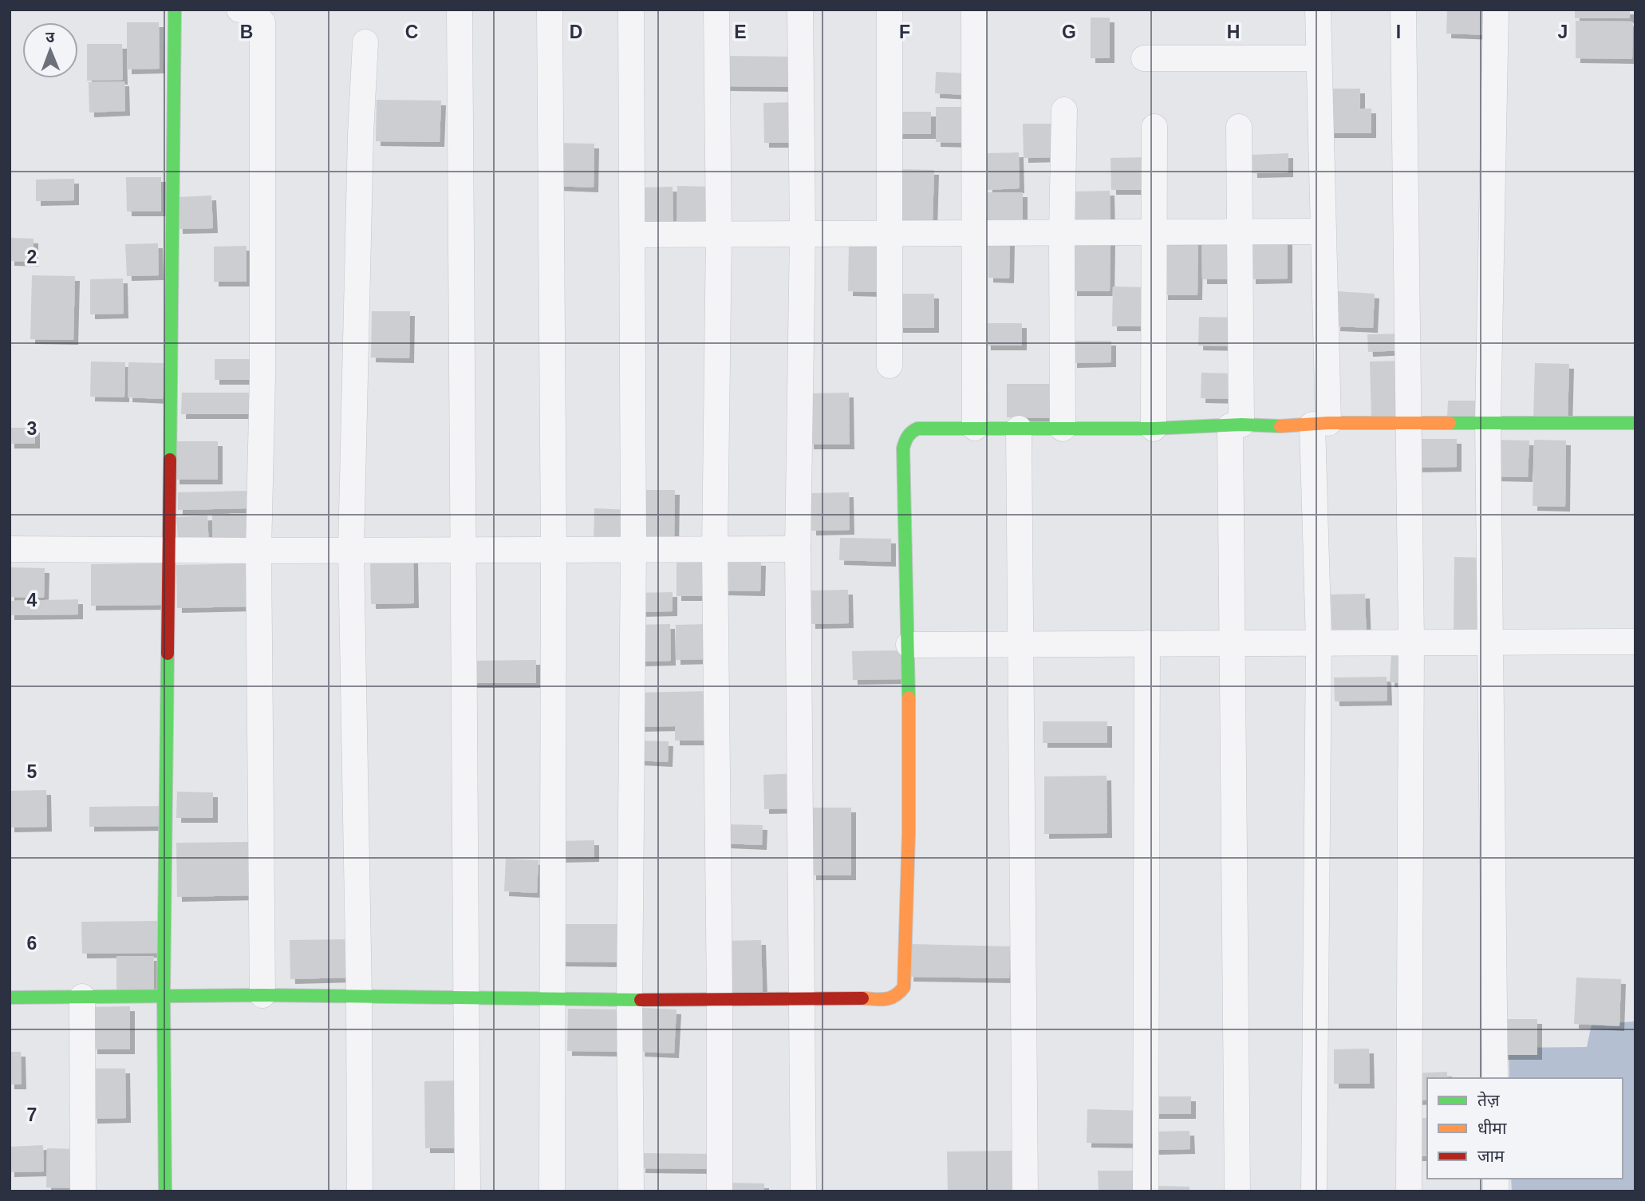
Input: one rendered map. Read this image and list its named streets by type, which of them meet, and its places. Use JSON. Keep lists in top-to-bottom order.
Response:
{
  "legend": ["तेज़", "धीमा", "जाम"],
  "north": "top",
  "grid": {
    "columns": [
      "B",
      "C",
      "D",
      "E",
      "F",
      "G",
      "H",
      "I",
      "J"
    ],
    "rows": [
      "2",
      "3",
      "4",
      "5",
      "6",
      "7"
    ]
  }
}
